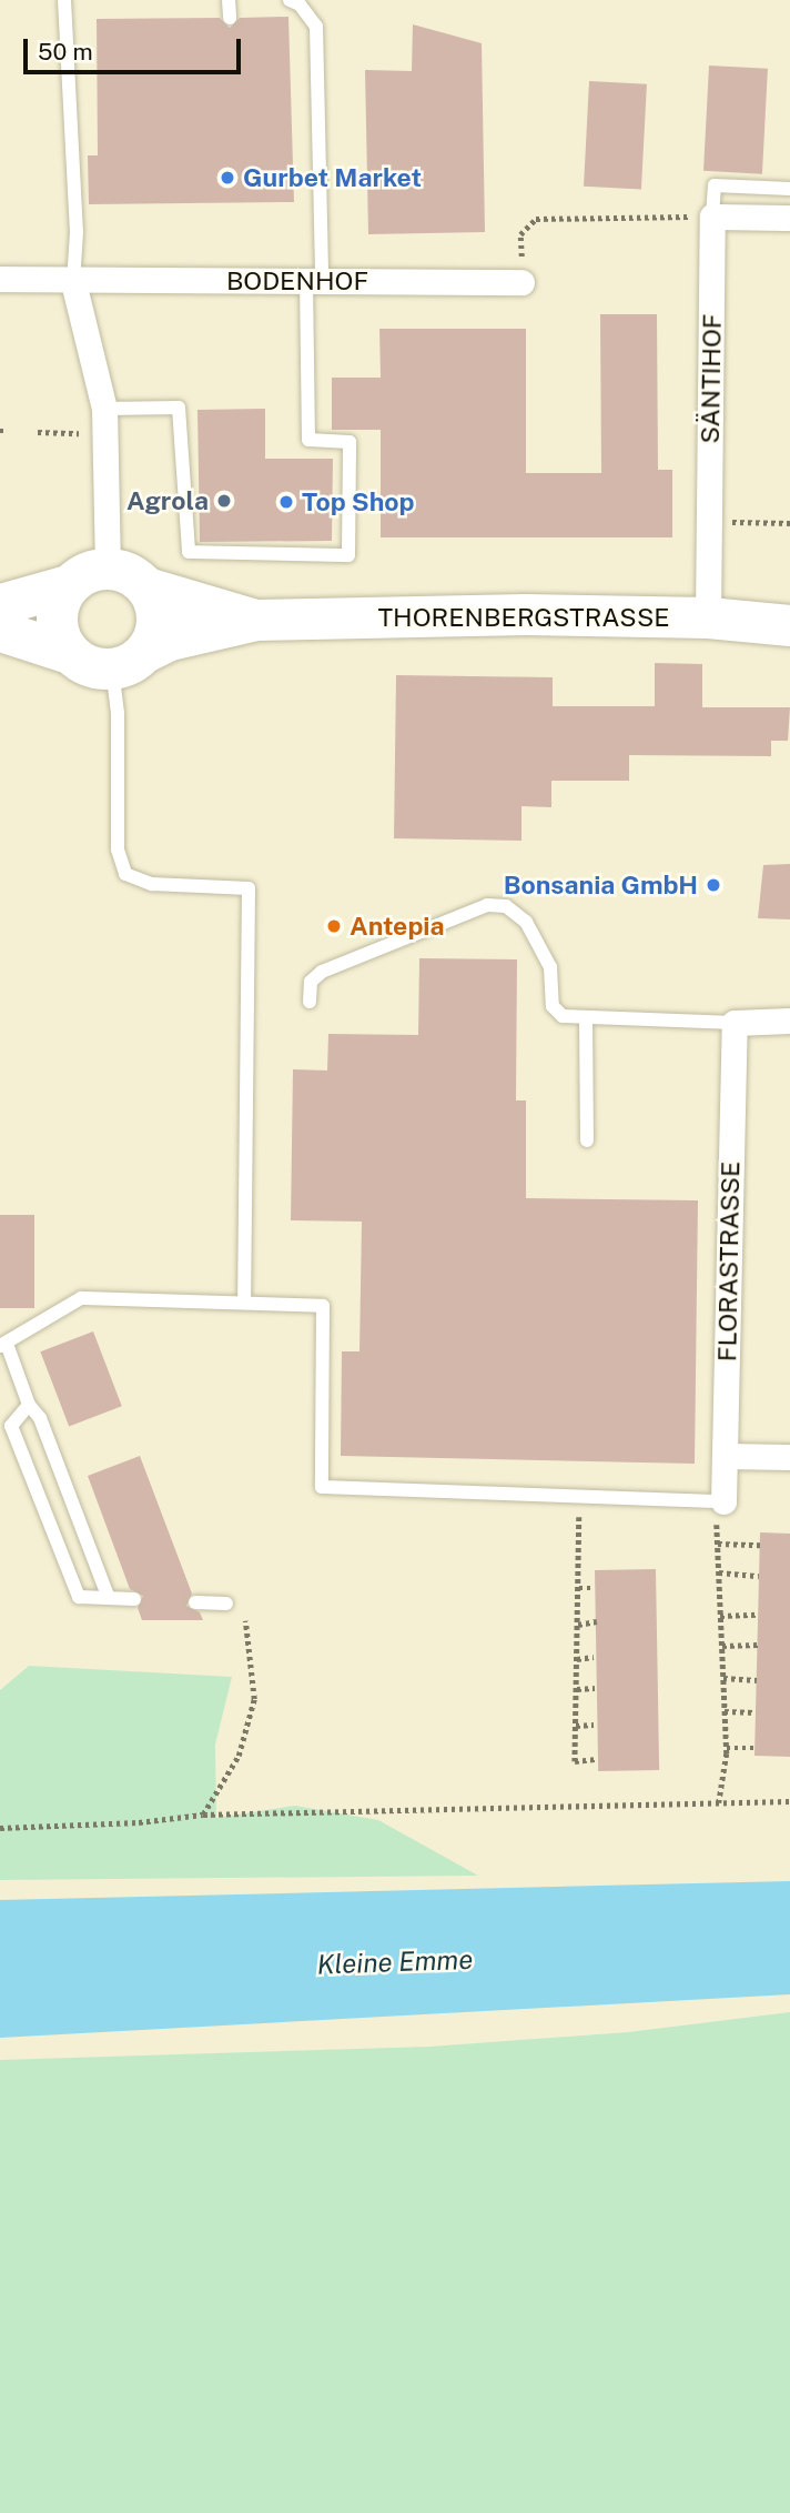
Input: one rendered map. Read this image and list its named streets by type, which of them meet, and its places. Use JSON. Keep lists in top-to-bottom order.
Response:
{
  "streets": {
    "main road": ["THORENBERGSTRASSE"],
    "street": ["BODENHOF", "SÄNTIHOF", "FLORASTRASSE"]
  },
  "crossings": [
    ["SÄNTIHOF", "THORENBERGSTRASSE"]
  ],
  "water": ["Kleine Emme"],
  "places": [
    "Gurbet Market",
    "Agrola",
    "Top Shop",
    "Bonsania GmbH",
    "Antepia"
  ],
  "scale_bar": "50 m"
}
